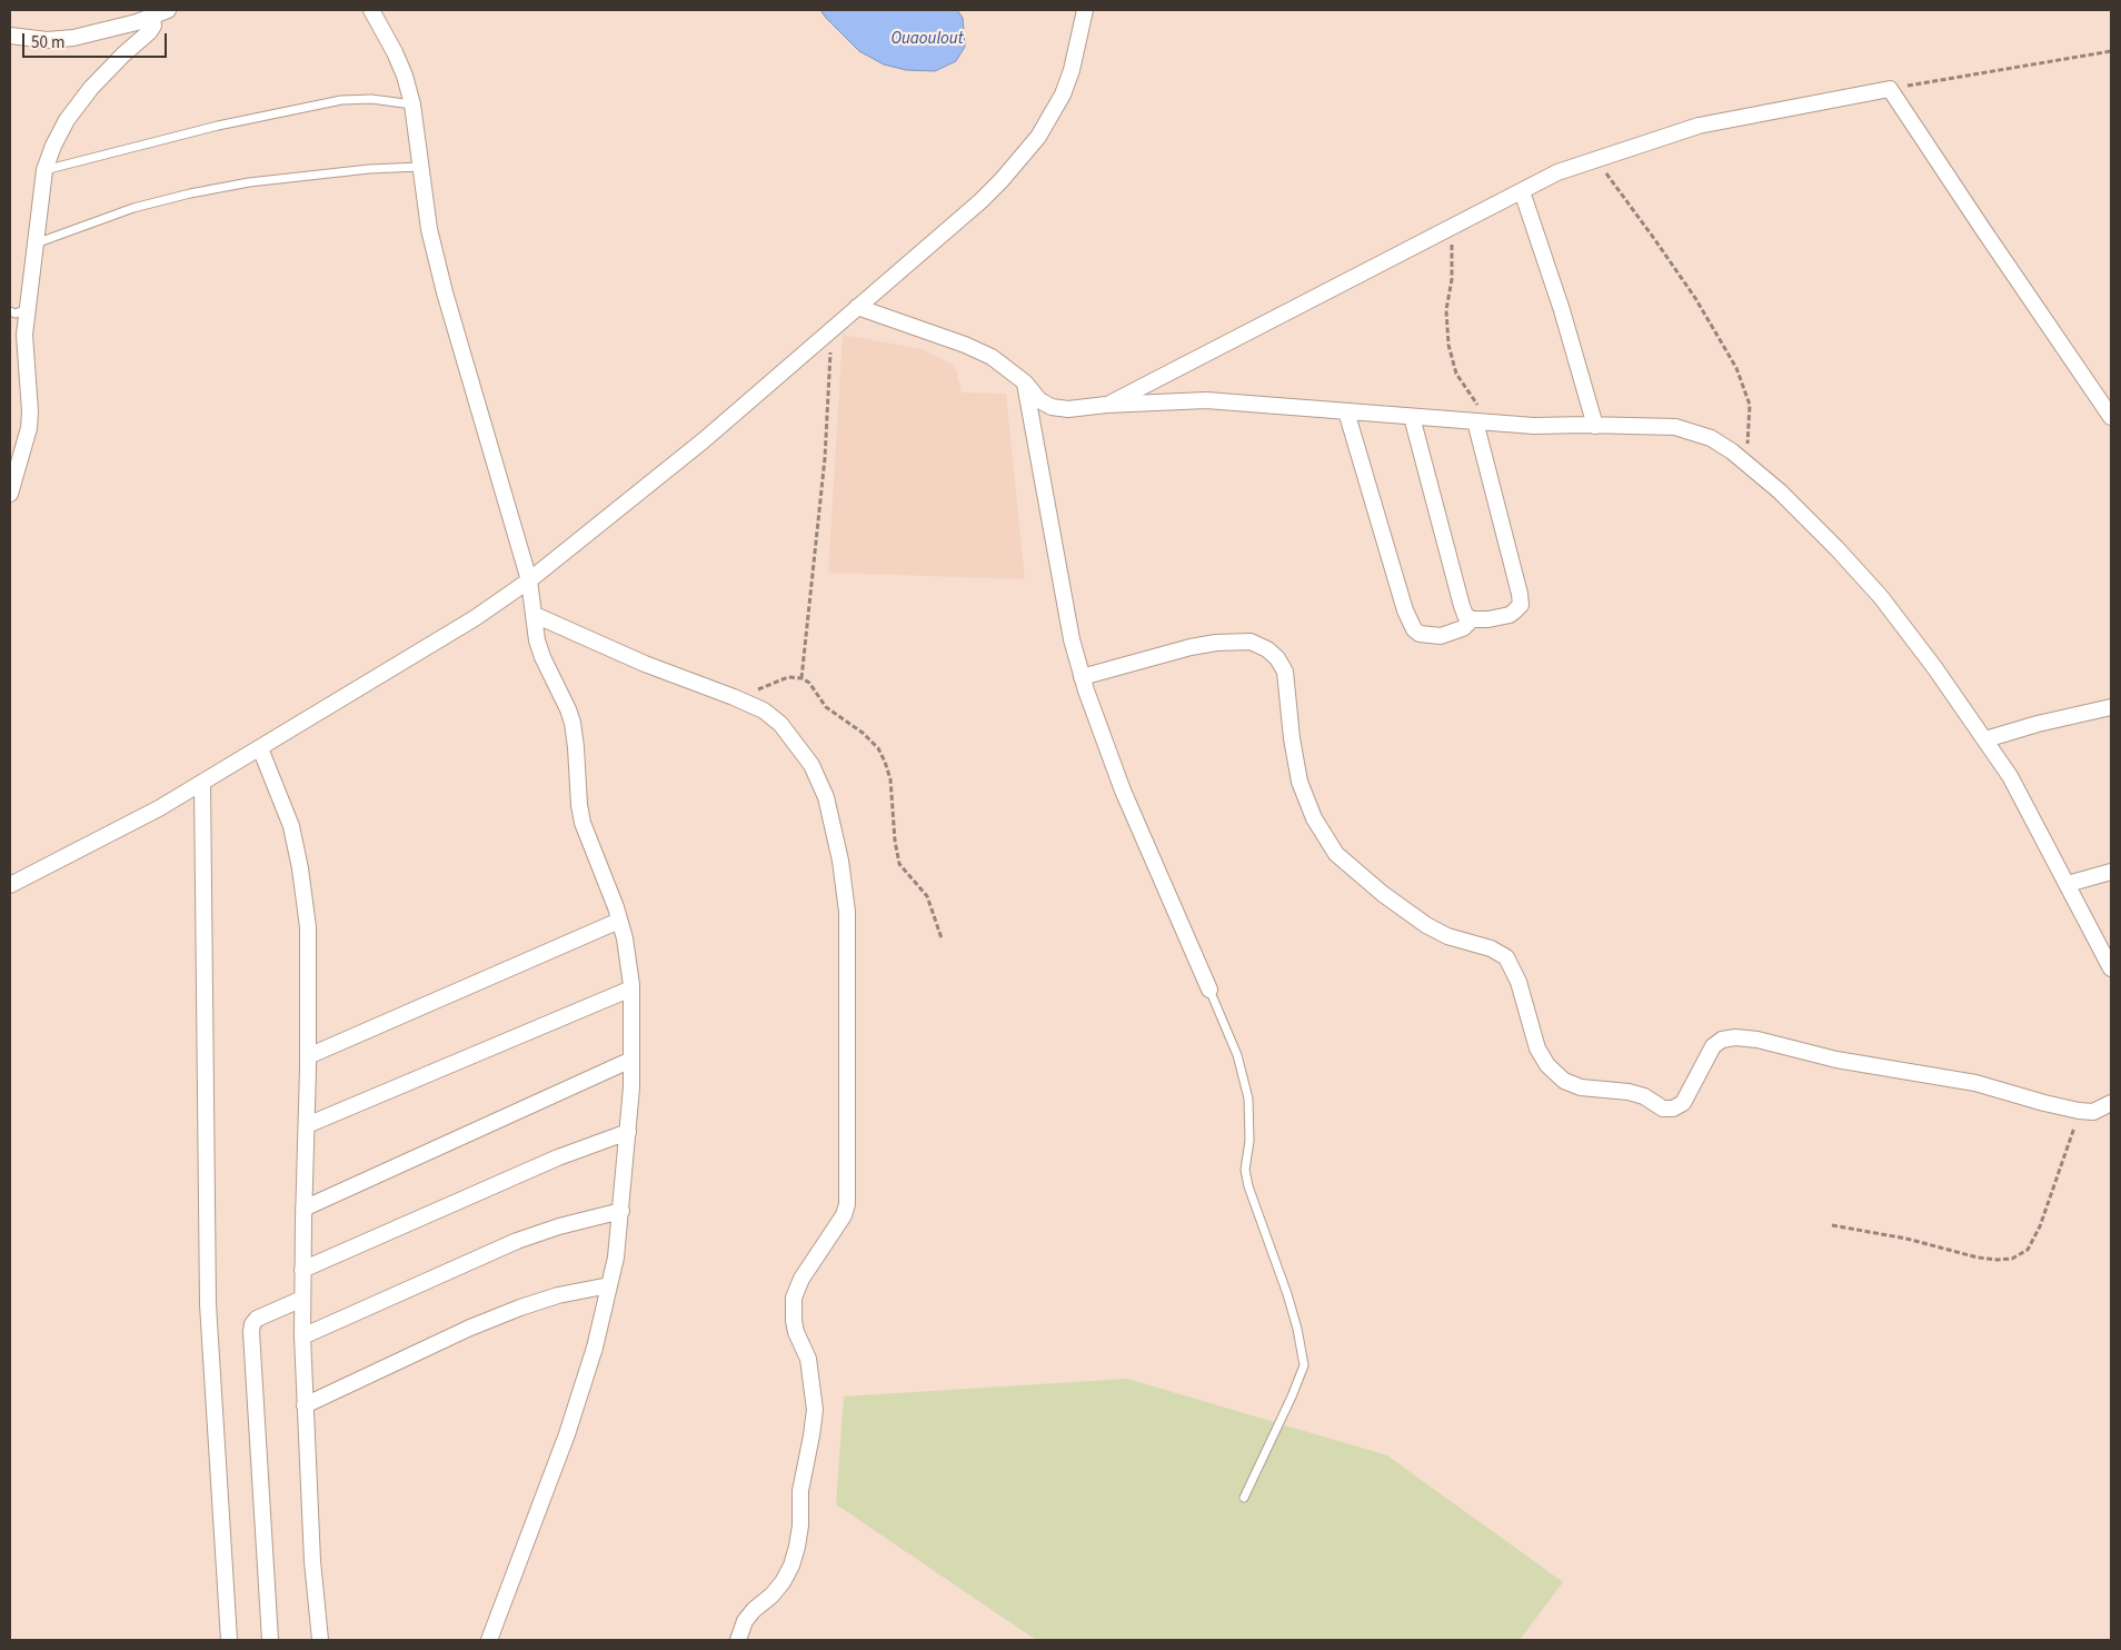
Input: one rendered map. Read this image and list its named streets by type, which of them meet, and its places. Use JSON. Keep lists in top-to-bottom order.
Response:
{
  "water": ["Ouaoulout"],
  "scale_bar": "50 m"
}
